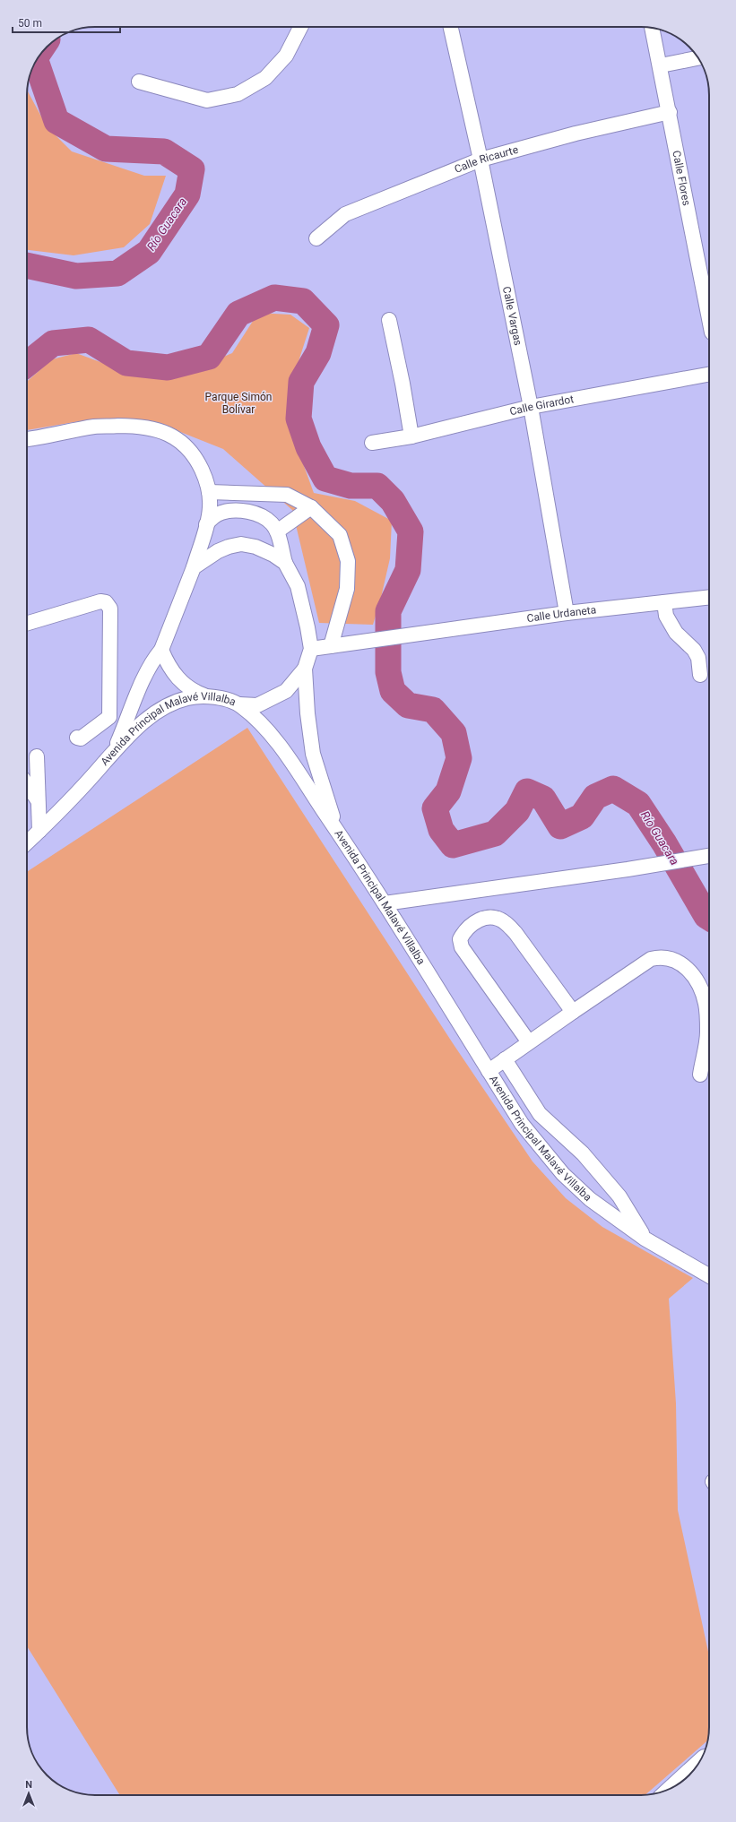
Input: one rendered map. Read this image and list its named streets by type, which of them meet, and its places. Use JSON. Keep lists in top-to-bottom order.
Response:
{
  "streets": {
    "street": [
      "Calle Ricaurte",
      "Calle Flores",
      "Calle Vargas",
      "Calle Girardot",
      "Calle Urdaneta",
      "Avenida Principal Malavé Villalba"
    ]
  },
  "crossings": [
    ["Calle Ricaurte", "Calle Flores"],
    ["Calle Ricaurte", "Calle Vargas"],
    ["Calle Vargas", "Calle Girardot"],
    ["Calle Vargas", "Calle Urdaneta"]
  ],
  "water": ["Río Guacara"],
  "parks": ["Parque Simón Bolívar"],
  "scale_bar": "50 m",
  "north": "top"
}
